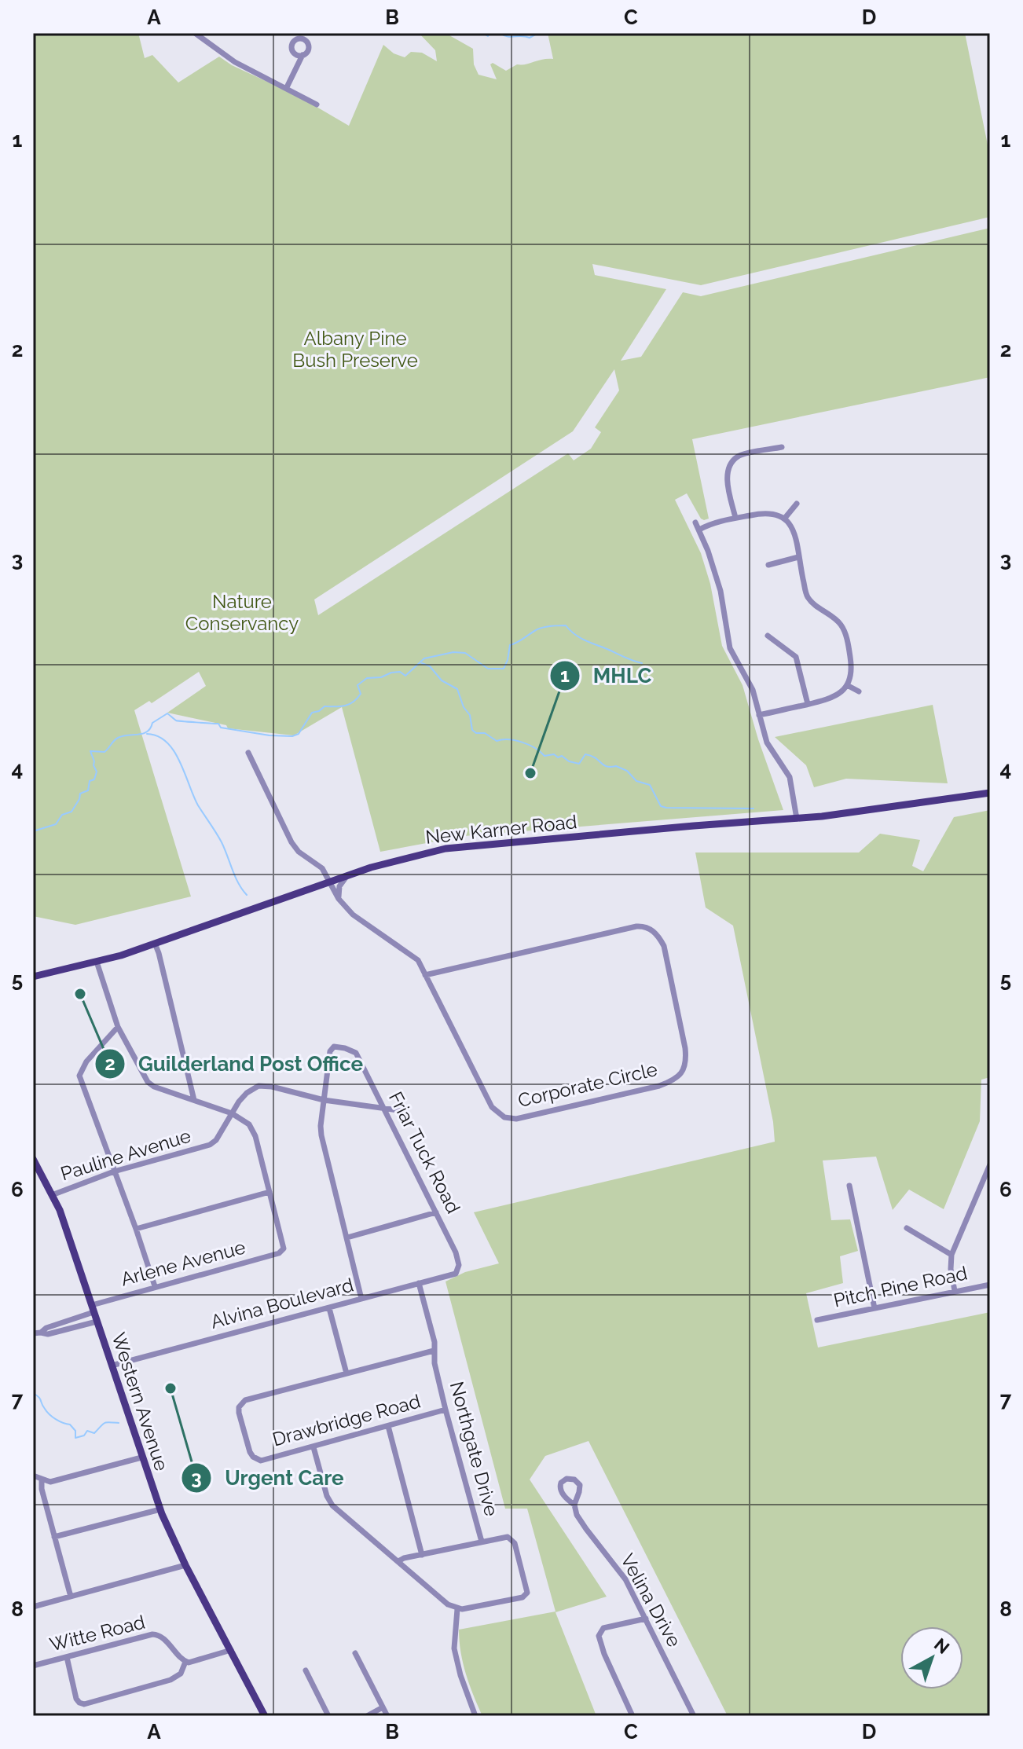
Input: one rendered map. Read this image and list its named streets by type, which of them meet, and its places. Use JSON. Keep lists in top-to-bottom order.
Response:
{
  "streets": {
    "main road": ["New Karner Road", "Western Avenue"],
    "street": [
      "Corporate Circle",
      "Friar Tuck Road",
      "Pauline Avenue",
      "Arlene Avenue",
      "Pitch Pine Road",
      "Alvina Boulevard",
      "Drawbridge Road",
      "Northgate Drive",
      "Velina Drive",
      "Witte Road"
    ]
  },
  "crossings": [
    ["New Karner Road", "Corporate Circle"],
    ["Friar Tuck Road", "Pauline Avenue"],
    ["Friar Tuck Road", "Alvina Boulevard"],
    ["Pauline Avenue", "Western Avenue"],
    ["Arlene Avenue", "Western Avenue"],
    ["Alvina Boulevard", "Western Avenue"],
    ["Alvina Boulevard", "Northgate Drive"],
    ["Drawbridge Road", "Northgate Drive"]
  ],
  "parks": ["Albany Pine Bush Preserve", "Nature Conservancy"],
  "places": ["MHLC", "Guilderland Post Office", "Urgent Care"],
  "north": "top right",
  "grid": {
    "columns": [
      "A",
      "B",
      "C",
      "D"
    ],
    "rows": [
      "1",
      "2",
      "3",
      "4",
      "5",
      "6",
      "7",
      "8"
    ]
  }
}
